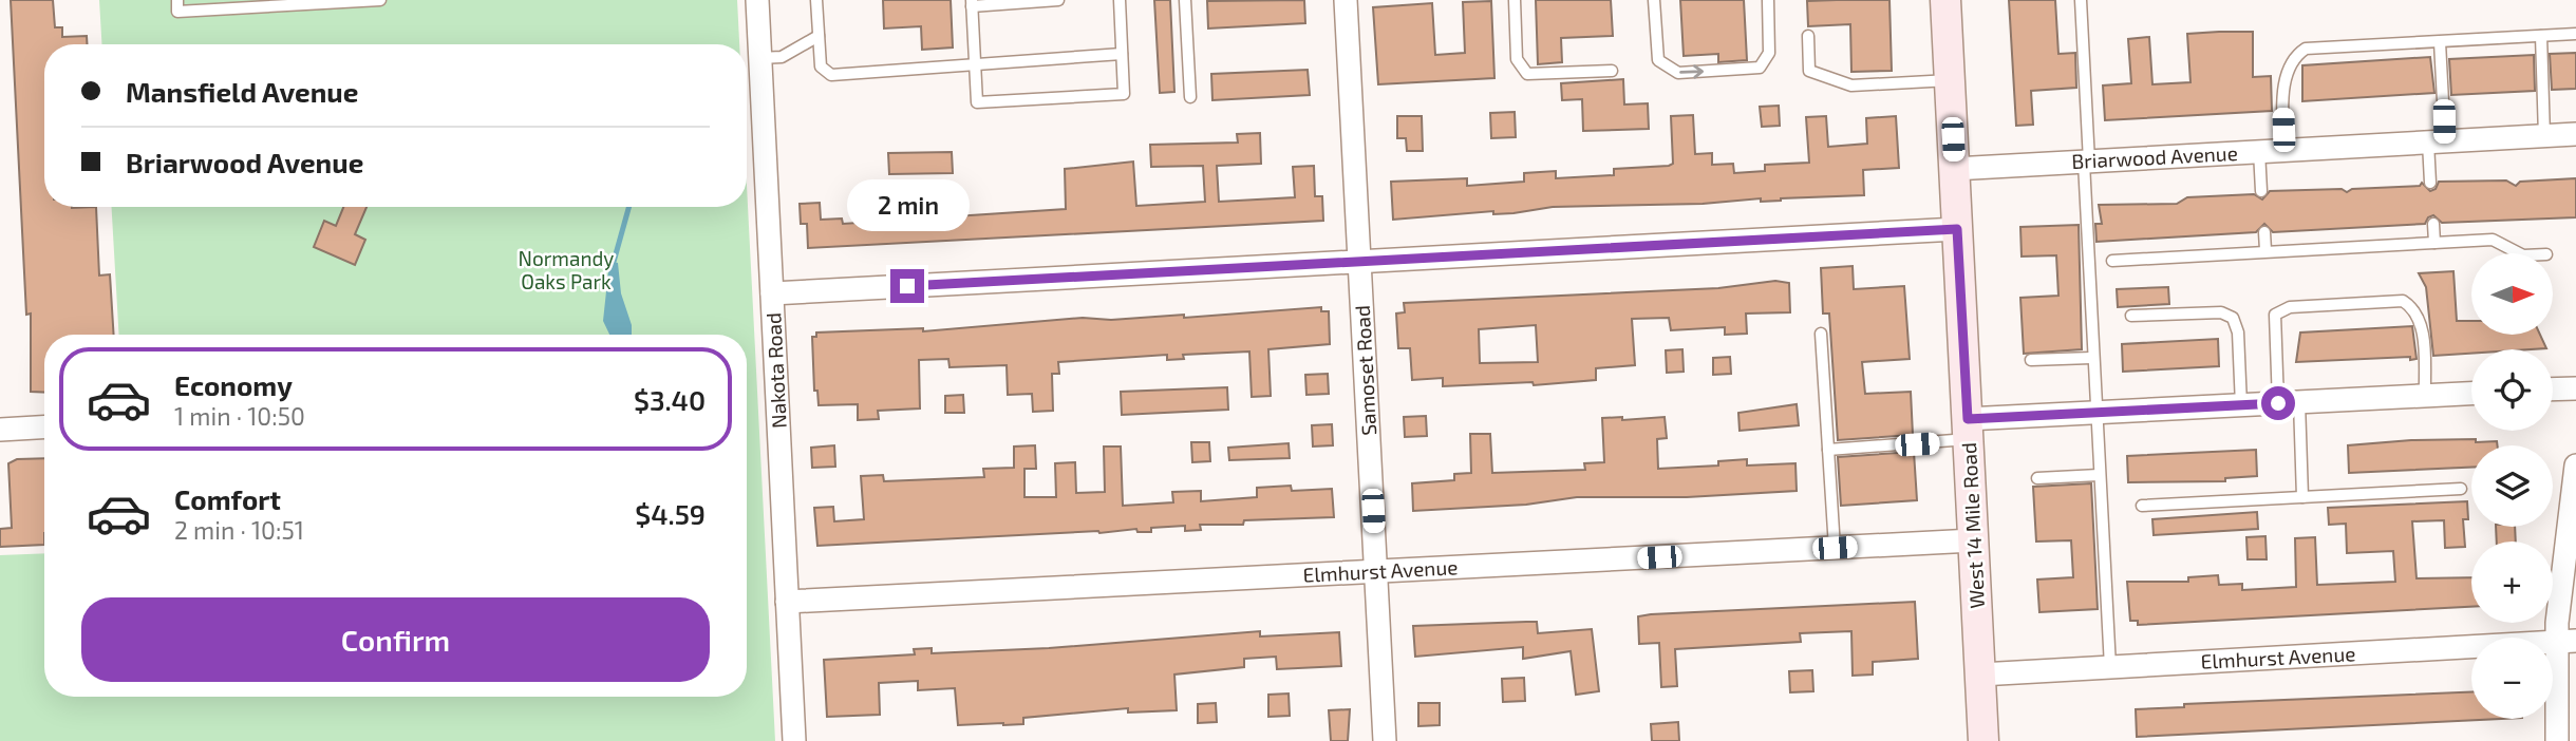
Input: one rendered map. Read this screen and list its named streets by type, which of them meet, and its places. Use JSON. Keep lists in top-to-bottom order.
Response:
{
  "streets": {
    "main road": ["West 14 Mile Road"],
    "street": [
      "Briarwood Avenue",
      "Nakota Road",
      "Samoset Road",
      "Elmhurst Avenue"
    ]
  },
  "crossings": [
    ["Briarwood Avenue", "West 14 Mile Road"],
    ["Nakota Road", "Elmhurst Avenue"],
    ["Samoset Road", "Elmhurst Avenue"],
    ["West 14 Mile Road", "Elmhurst Avenue"]
  ],
  "parks": ["Normandy Oaks Park"],
  "north": "right",
  "page": {
    "banner": ["Mansfield Avenue", "Briarwood Avenue"],
    "bubble": "2 min",
    "map_buttons": ["+", "−"],
    "list": [
      {
        "name": "Economy",
        "note": "1 min · 10:50",
        "value": "$3.40"
      },
      {
        "name": "Comfort",
        "note": "2 min · 10:51",
        "value": "$4.59"
      }
    ],
    "buttons": "Confirm"
  }
}
